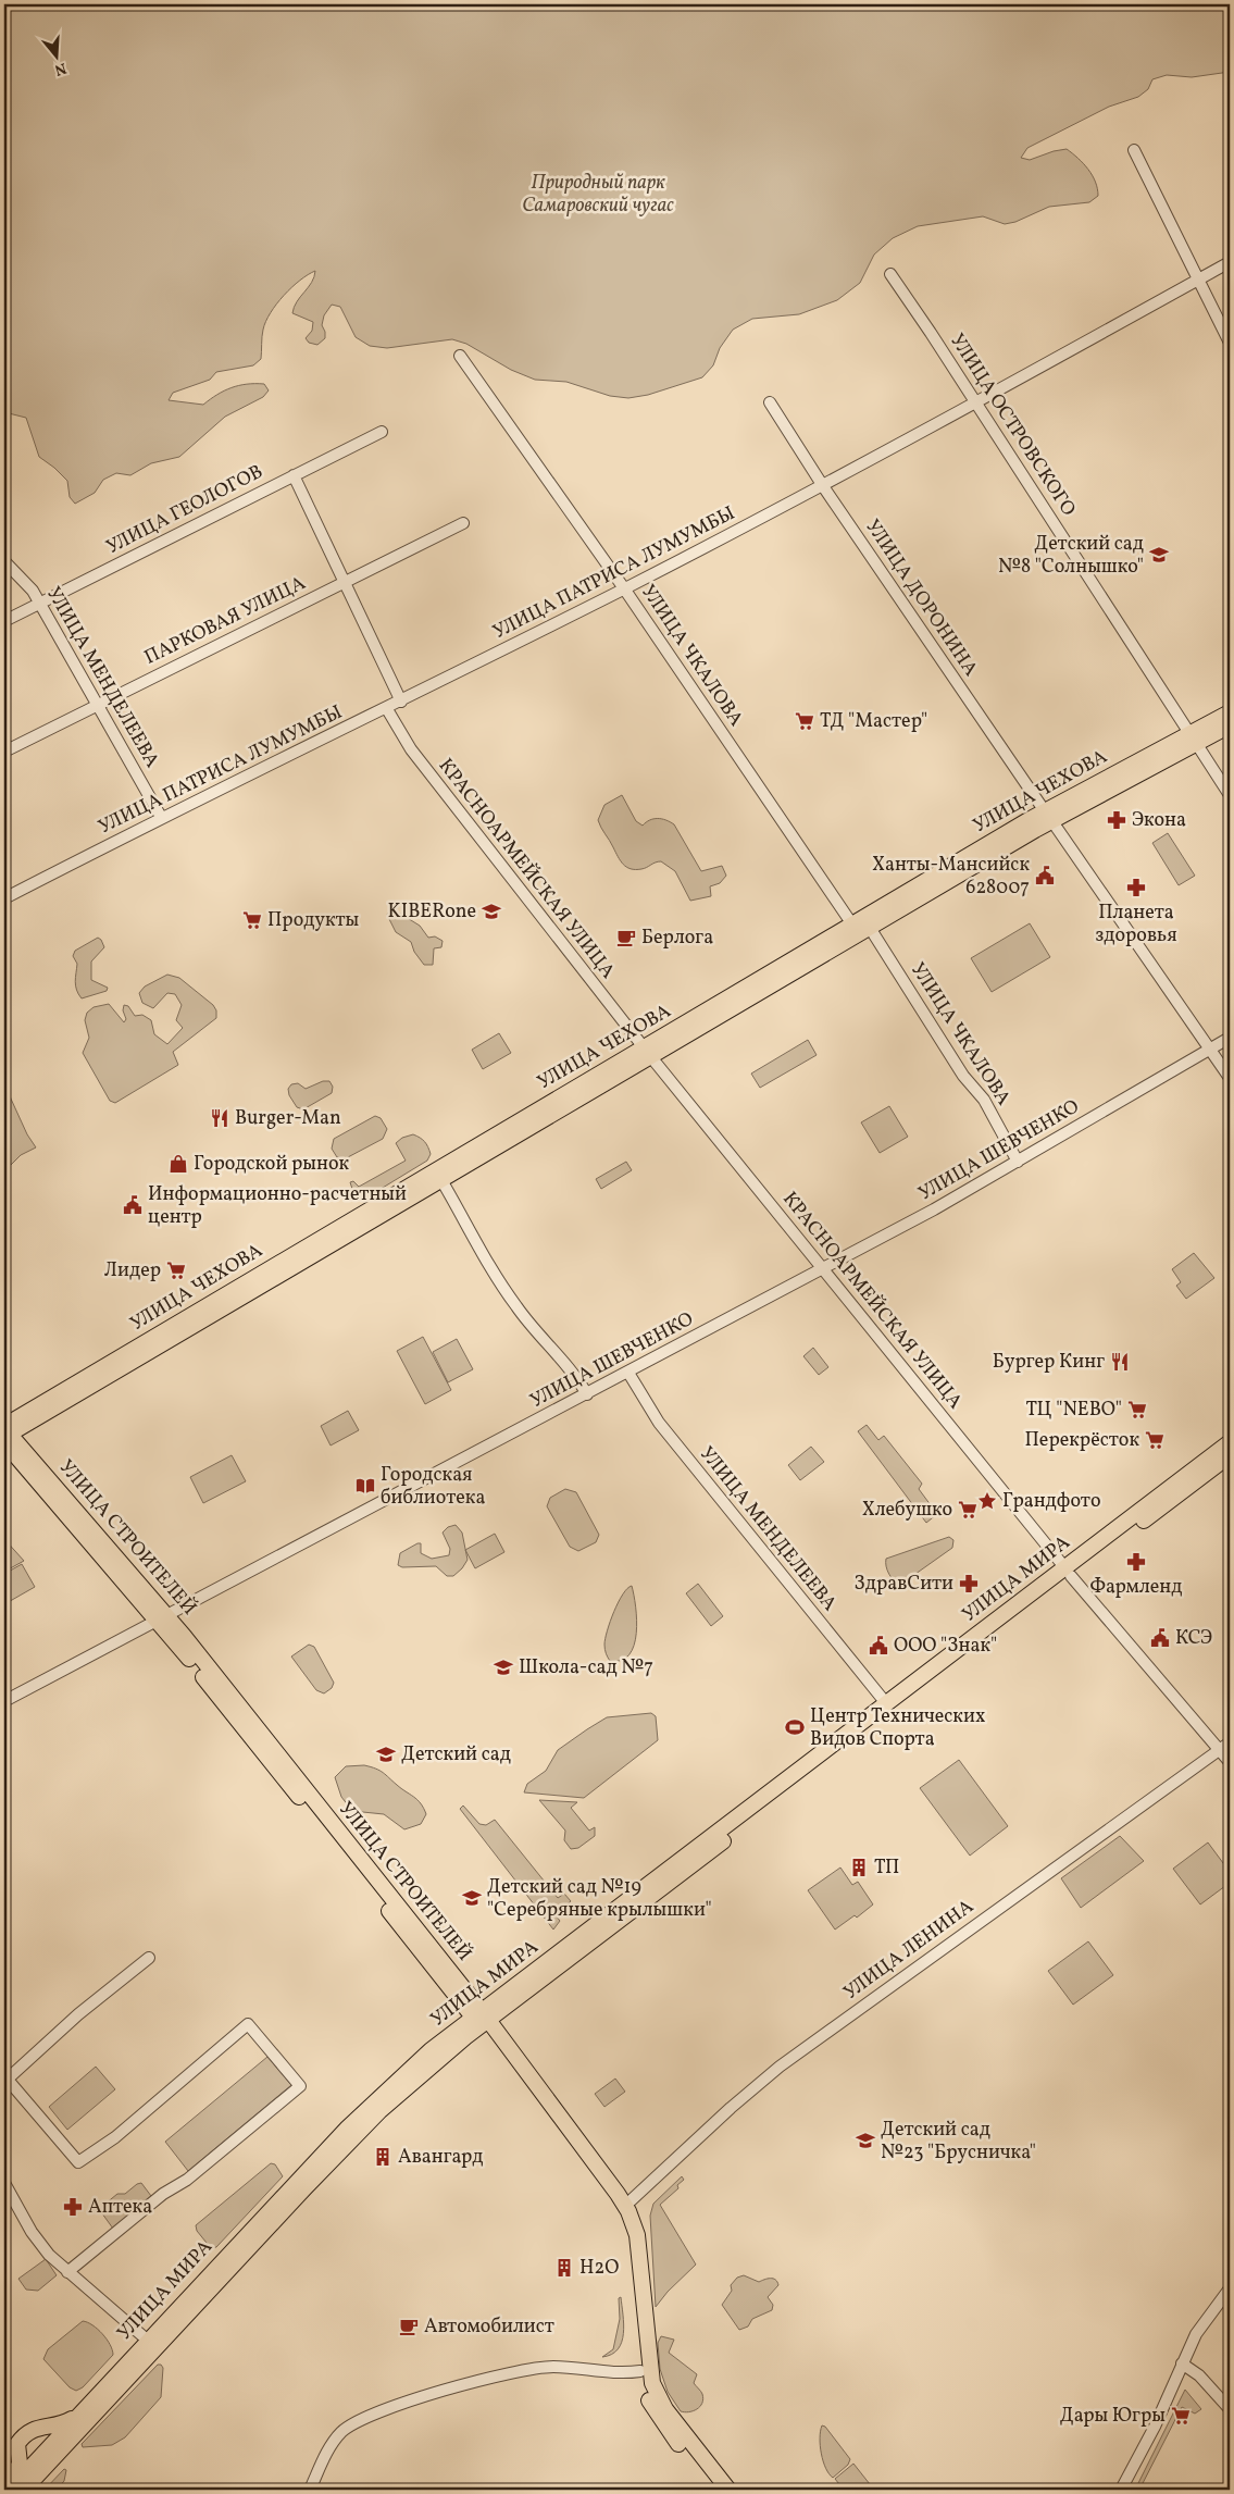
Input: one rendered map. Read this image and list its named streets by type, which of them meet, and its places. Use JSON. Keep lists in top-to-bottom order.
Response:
{
  "streets": {
    "main road": ["УЛИЦА ЧЕХОВА", "УЛИЦА СТРОИТЕЛЕЙ", "УЛИЦА МИРА"],
    "street": [
      "УЛИЦА ОСТРОВСКОГО",
      "УЛИЦА ГЕОЛОГОВ",
      "УЛИЦА ПАТРИСА ЛУМУМБЫ",
      "УЛИЦА ДОРОНИНА",
      "ПАРКОВАЯ УЛИЦА",
      "УЛИЦА ЧКАЛОВА",
      "УЛИЦА МЕНДЕЛЕЕВА",
      "КРАСНОАРМЕЙСКАЯ УЛИЦА",
      "УЛИЦА ШЕВЧЕНКО",
      "УЛИЦА ЛЕНИНА"
    ]
  },
  "crossings": [
    ["УЛИЦА ОСТРОВСКОГО", "УЛИЦА ПАТРИСА ЛУМУМБЫ"],
    ["УЛИЦА ОСТРОВСКОГО", "УЛИЦА ЧЕХОВА"],
    ["УЛИЦА ГЕОЛОГОВ", "УЛИЦА МЕНДЕЛЕЕВА"],
    ["УЛИЦА ПАТРИСА ЛУМУМБЫ", "УЛИЦА ДОРОНИНА"],
    ["УЛИЦА ПАТРИСА ЛУМУМБЫ", "УЛИЦА ЧКАЛОВА"],
    ["УЛИЦА ПАТРИСА ЛУМУМБЫ", "УЛИЦА МЕНДЕЛЕЕВА"],
    ["УЛИЦА ПАТРИСА ЛУМУМБЫ", "КРАСНОАРМЕЙСКАЯ УЛИЦА"],
    ["УЛИЦА ДОРОНИНА", "УЛИЦА ЧЕХОВА"],
    ["УЛИЦА ДОРОНИНА", "УЛИЦА ШЕВЧЕНКО"],
    ["ПАРКОВАЯ УЛИЦА", "УЛИЦА МЕНДЕЛЕЕВА"],
    ["УЛИЦА ЧКАЛОВА", "УЛИЦА ЧЕХОВА"],
    ["УЛИЦА ЧКАЛОВА", "УЛИЦА ШЕВЧЕНКО"],
    ["УЛИЦА МЕНДЕЛЕЕВА", "УЛИЦА ШЕВЧЕНКО"],
    ["УЛИЦА МЕНДЕЛЕЕВА", "УЛИЦА МИРА"],
    ["УЛИЦА ЧЕХОВА", "КРАСНОАРМЕЙСКАЯ УЛИЦА"],
    ["УЛИЦА ЧЕХОВА", "УЛИЦА СТРОИТЕЛЕЙ"],
    ["КРАСНОАРМЕЙСКАЯ УЛИЦА", "УЛИЦА ШЕВЧЕНКО"],
    ["КРАСНОАРМЕЙСКАЯ УЛИЦА", "УЛИЦА МИРА"],
    ["КРАСНОАРМЕЙСКАЯ УЛИЦА", "УЛИЦА ЛЕНИНА"],
    ["УЛИЦА ШЕВЧЕНКО", "УЛИЦА СТРОИТЕЛЕЙ"],
    ["УЛИЦА СТРОИТЕЛЕЙ", "УЛИЦА МИРА"],
    ["УЛИЦА СТРОИТЕЛЕЙ", "УЛИЦА ЛЕНИНА"]
  ],
  "parks": ["Природный парк Самаровский чугас"],
  "places": {
    "school or university": [
      "Детский сад №8 \"Солнышко\"",
      "KIBERone",
      "Школа-сад №7",
      "Детский сад",
      "Детский сад №19 \"Серебряные крылышки\"",
      "Детский сад №23 \"Брусничка\""
    ],
    "supermarket": [
      "ТД \"Мастер\"",
      "Продукты",
      "Лидер",
      "ТЦ \"NEBO\"",
      "Перекрёсток",
      "Хлебушко",
      "Дары Югры"
    ],
    "pharmacy": [
      "Экона",
      "Планета здоровья",
      "Фармленд",
      "ЗдравСити",
      "Аптека"
    ],
    "public building": [
      "Ханты-Мансийск 628007",
      "Информационно-расчетный центр",
      "КСЭ",
      "ООО \"Знак\""
    ],
    "cafe": ["Берлога", "Автомобилист"],
    "restaurant": ["Burger-Man", "Бургер Кинг"],
    "shop": ["Городской рынок"],
    "library": ["Городская библиотека"],
    "place": ["Грандфото"],
    "sports": ["Центр Технических Видов Спорта"],
    "building": ["ТП", "Авангард", "H2O"]
  },
  "north": "bottom"
}
